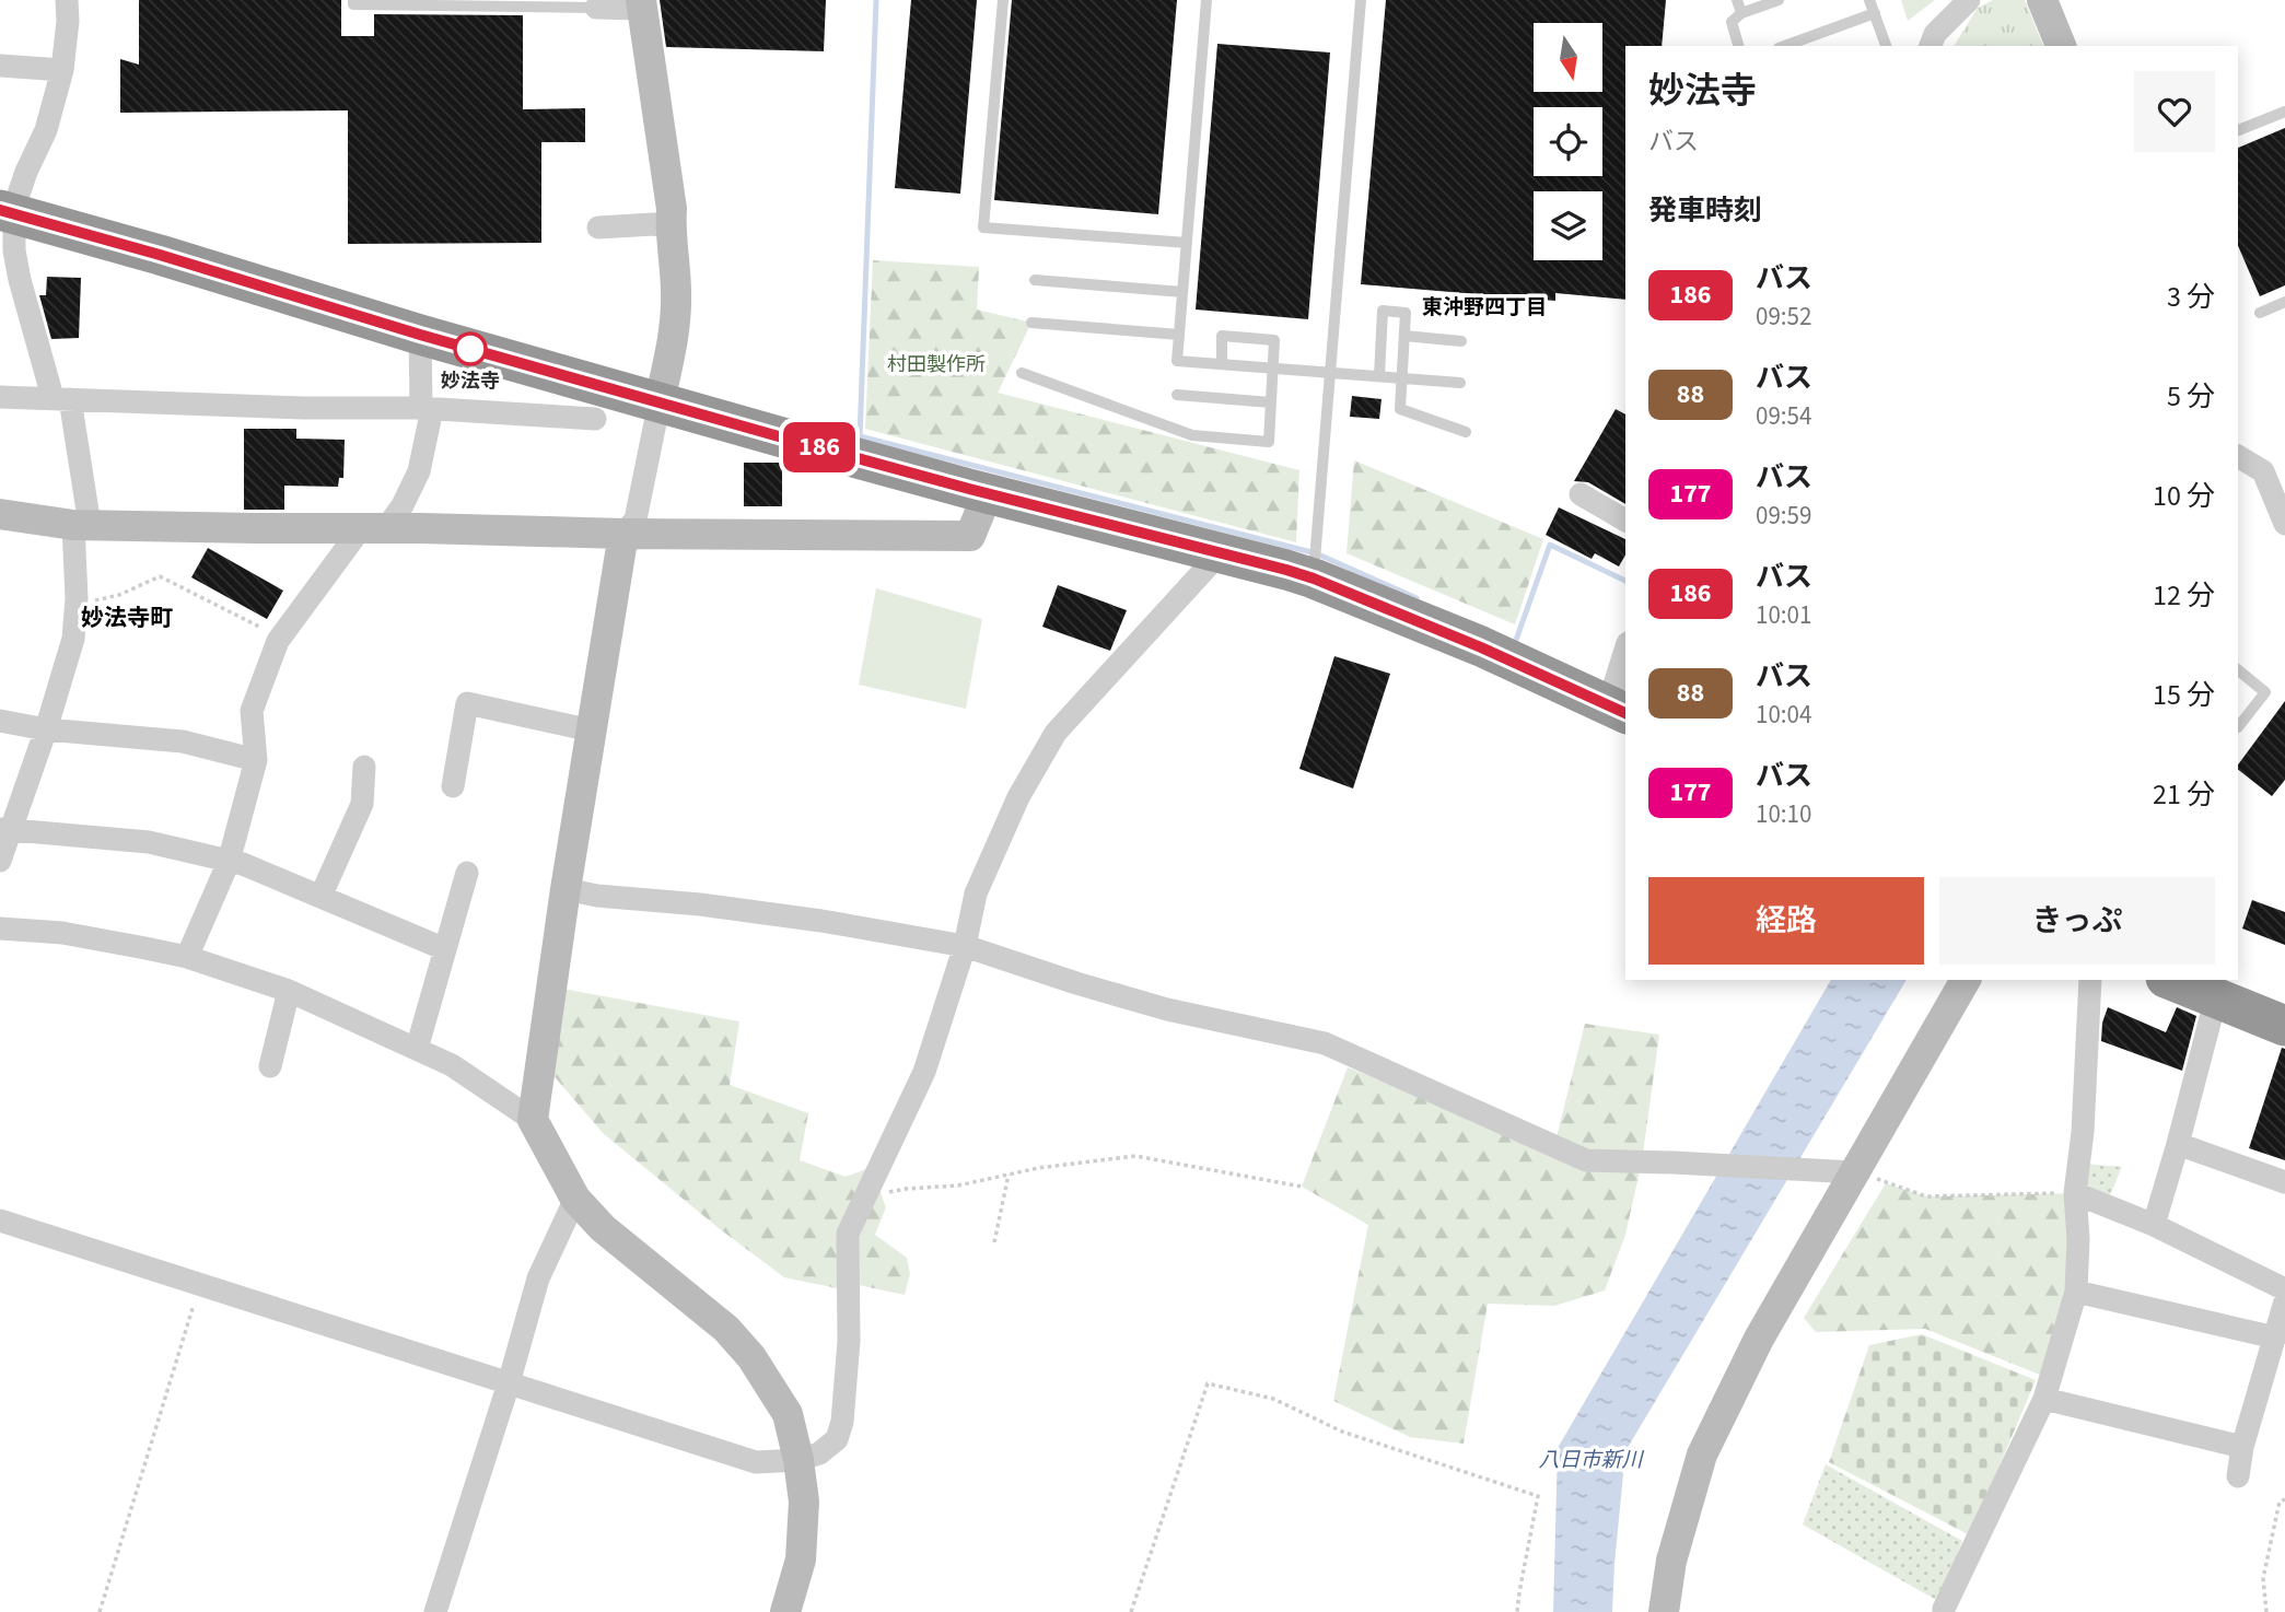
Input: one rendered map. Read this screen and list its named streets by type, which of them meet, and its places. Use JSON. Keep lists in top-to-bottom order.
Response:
{
  "districts": ["東沖野四丁目", "妙法寺町"],
  "water": ["八日市新川"],
  "parks": ["村田製作所"],
  "places": ["妙法寺"],
  "lines": ["bus line 186"],
  "north": "bottom",
  "page": {
    "on_map": "186",
    "heading": [
      ["妙法寺", "バス"],
      "発車時刻"
    ],
    "list": [
      {
        "mark": "186",
        "name": "バス",
        "note": "09:52",
        "value": "3 分"
      },
      {
        "mark": "88",
        "name": "バス",
        "note": "09:54",
        "value": "5 分"
      },
      {
        "mark": "177",
        "name": "バス",
        "note": "09:59",
        "value": "10 分"
      },
      {
        "mark": "186",
        "name": "バス",
        "note": "10:01",
        "value": "12 分"
      },
      {
        "mark": "88",
        "name": "バス",
        "note": "10:04",
        "value": "15 分"
      },
      {
        "mark": "177",
        "name": "バス",
        "note": "10:10",
        "value": "21 分"
      }
    ],
    "buttons": ["経路", "きっぷ"]
  }
}
